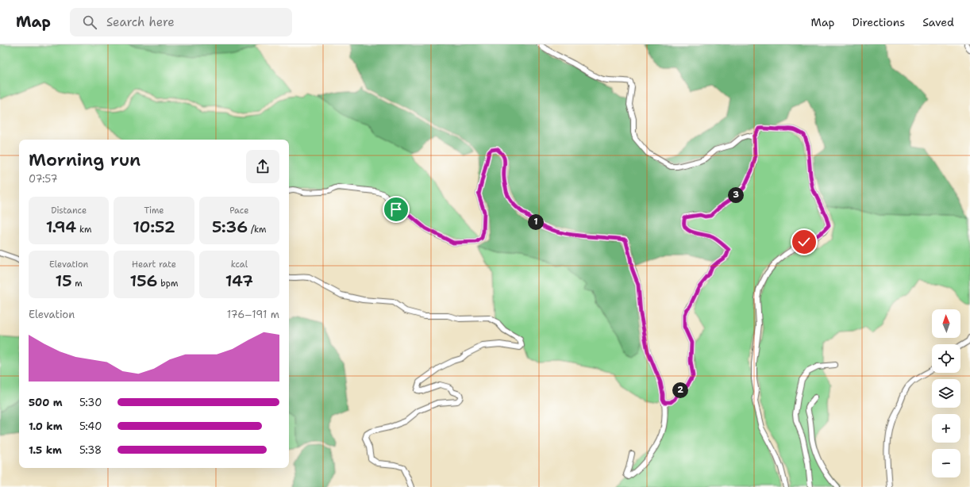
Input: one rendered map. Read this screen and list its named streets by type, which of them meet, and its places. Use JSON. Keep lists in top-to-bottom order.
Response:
{
  "north": "top",
  "page": {
    "header": "Map",
    "search": "Search here",
    "nav": ["Map", "Directions", "Saved"],
    "heading": ["Morning run", "07:57"],
    "pins": ["3", "1", "2"],
    "stats": [
      ["Distance", "1.94 km"],
      ["Time", "10:52"],
      ["Pace", "5:36 /km"],
      ["Elevation", "15 m"],
      ["Heart rate", "156 bpm"],
      ["kcal", "147"]
    ],
    "chart": ["Elevation", "176–191 m"],
    "map_buttons": ["+", "−"],
    "list": [
      {
        "name": "500 m",
        "note": "5:30"
      },
      {
        "name": "1.0 km",
        "note": "5:40"
      },
      {
        "name": "1.5 km",
        "note": "5:38"
      }
    ]
  }
}
